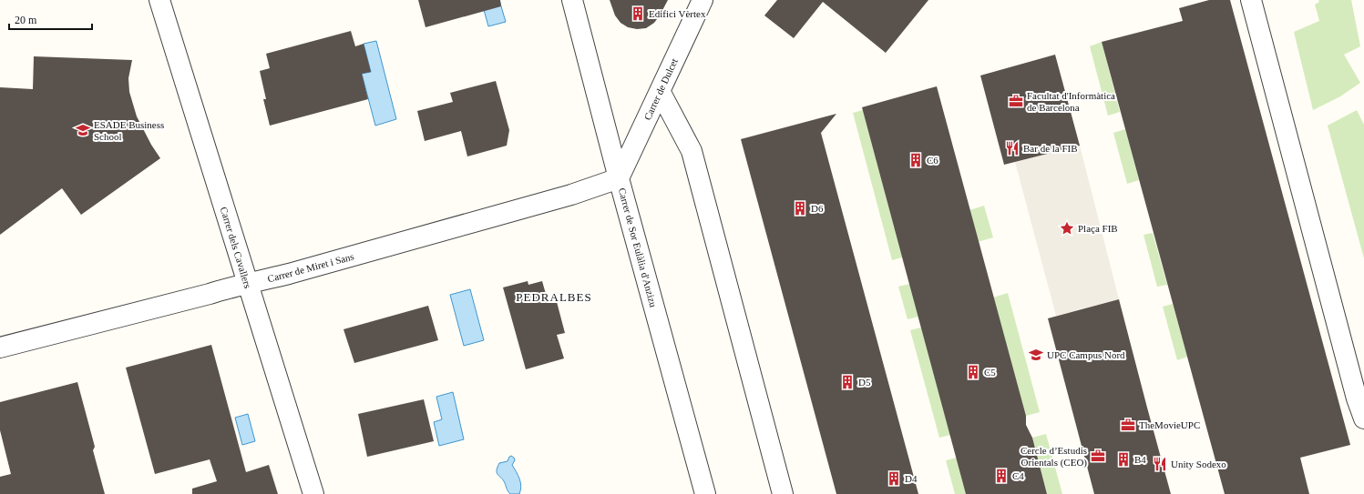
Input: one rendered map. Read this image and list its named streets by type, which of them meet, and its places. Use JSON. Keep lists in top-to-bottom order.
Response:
{
  "streets": {
    "street": [
      "Carrer de Dulcet",
      "Carrer dels Cavallers",
      "Carrer de Sor Eulàlia d'Anzizu",
      "Carrer de Miret i Sans"
    ]
  },
  "crossings": [
    ["Carrer de Dulcet", "Carrer de Sor Eulàlia d'Anzizu"],
    ["Carrer de Dulcet", "Carrer de Miret i Sans"],
    ["Carrer dels Cavallers", "Carrer de Miret i Sans"],
    ["Carrer de Sor Eulàlia d'Anzizu", "Carrer de Miret i Sans"]
  ],
  "districts": ["PEDRALBES"],
  "places": {
    "building": [
      "Edifici Vèrtex",
      "C6",
      "D6",
      "C5",
      "D5",
      "B4",
      "C4",
      "D4"
    ],
    "office": ["Facultat d'Informàtica de Barcelona", "TheMovieUPC", "Cercle d’Estudis Orientals (CEO)"],
    "school or university": ["ESADE Business School", "UPC Campus Nord"],
    "restaurant": ["Bar de la FIB", "Unity Sodexo"],
    "place": ["Plaça FIB"]
  },
  "scale_bar": "20 m"
}
